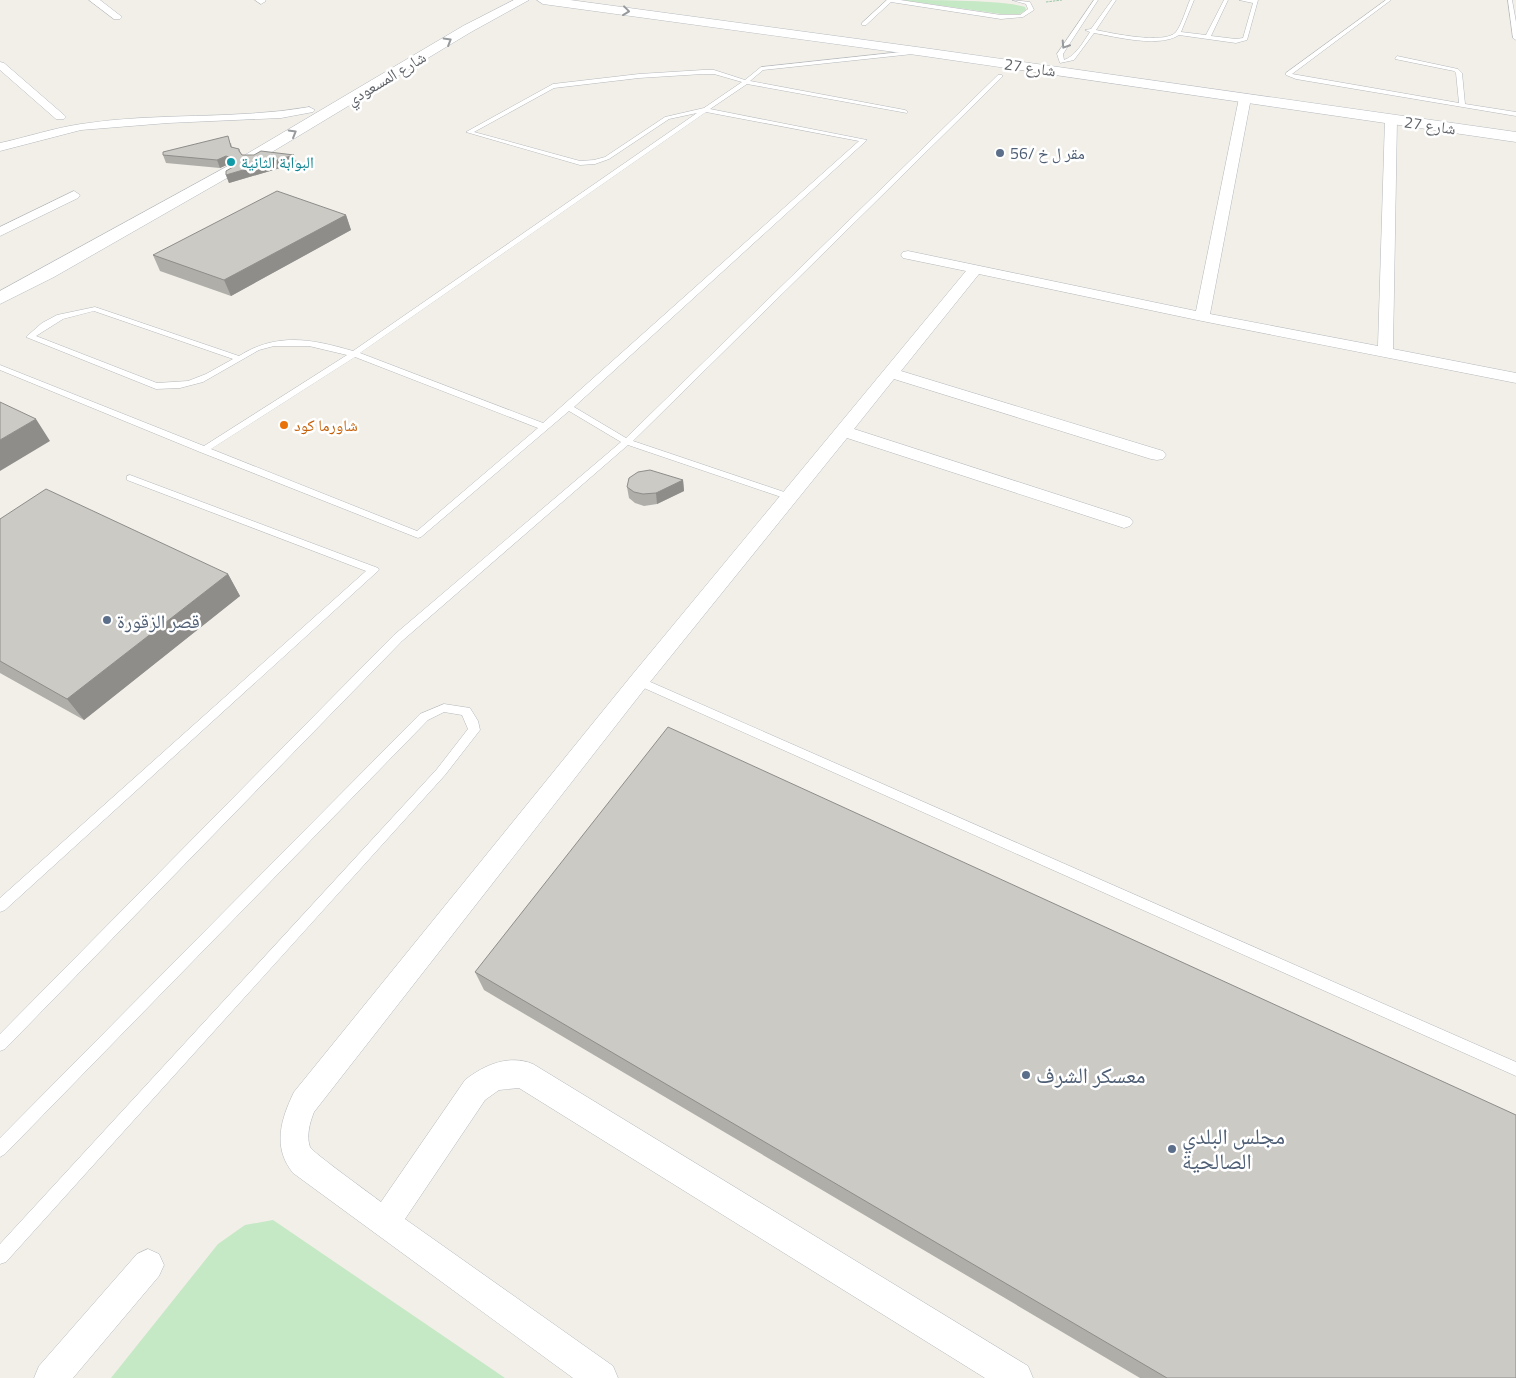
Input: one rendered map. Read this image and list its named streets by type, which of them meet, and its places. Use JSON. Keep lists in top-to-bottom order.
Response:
{
  "streets": {
    "main road": ["شارع 27", "شارع المسعودي"]
  },
  "places": [
    "مقر ل خ /56",
    "البوابة الثانية",
    "شاورما كود",
    "قصر الزقورة",
    "معسكر الشرف",
    "مجلس البلدي الصالحية"
  ]
}
